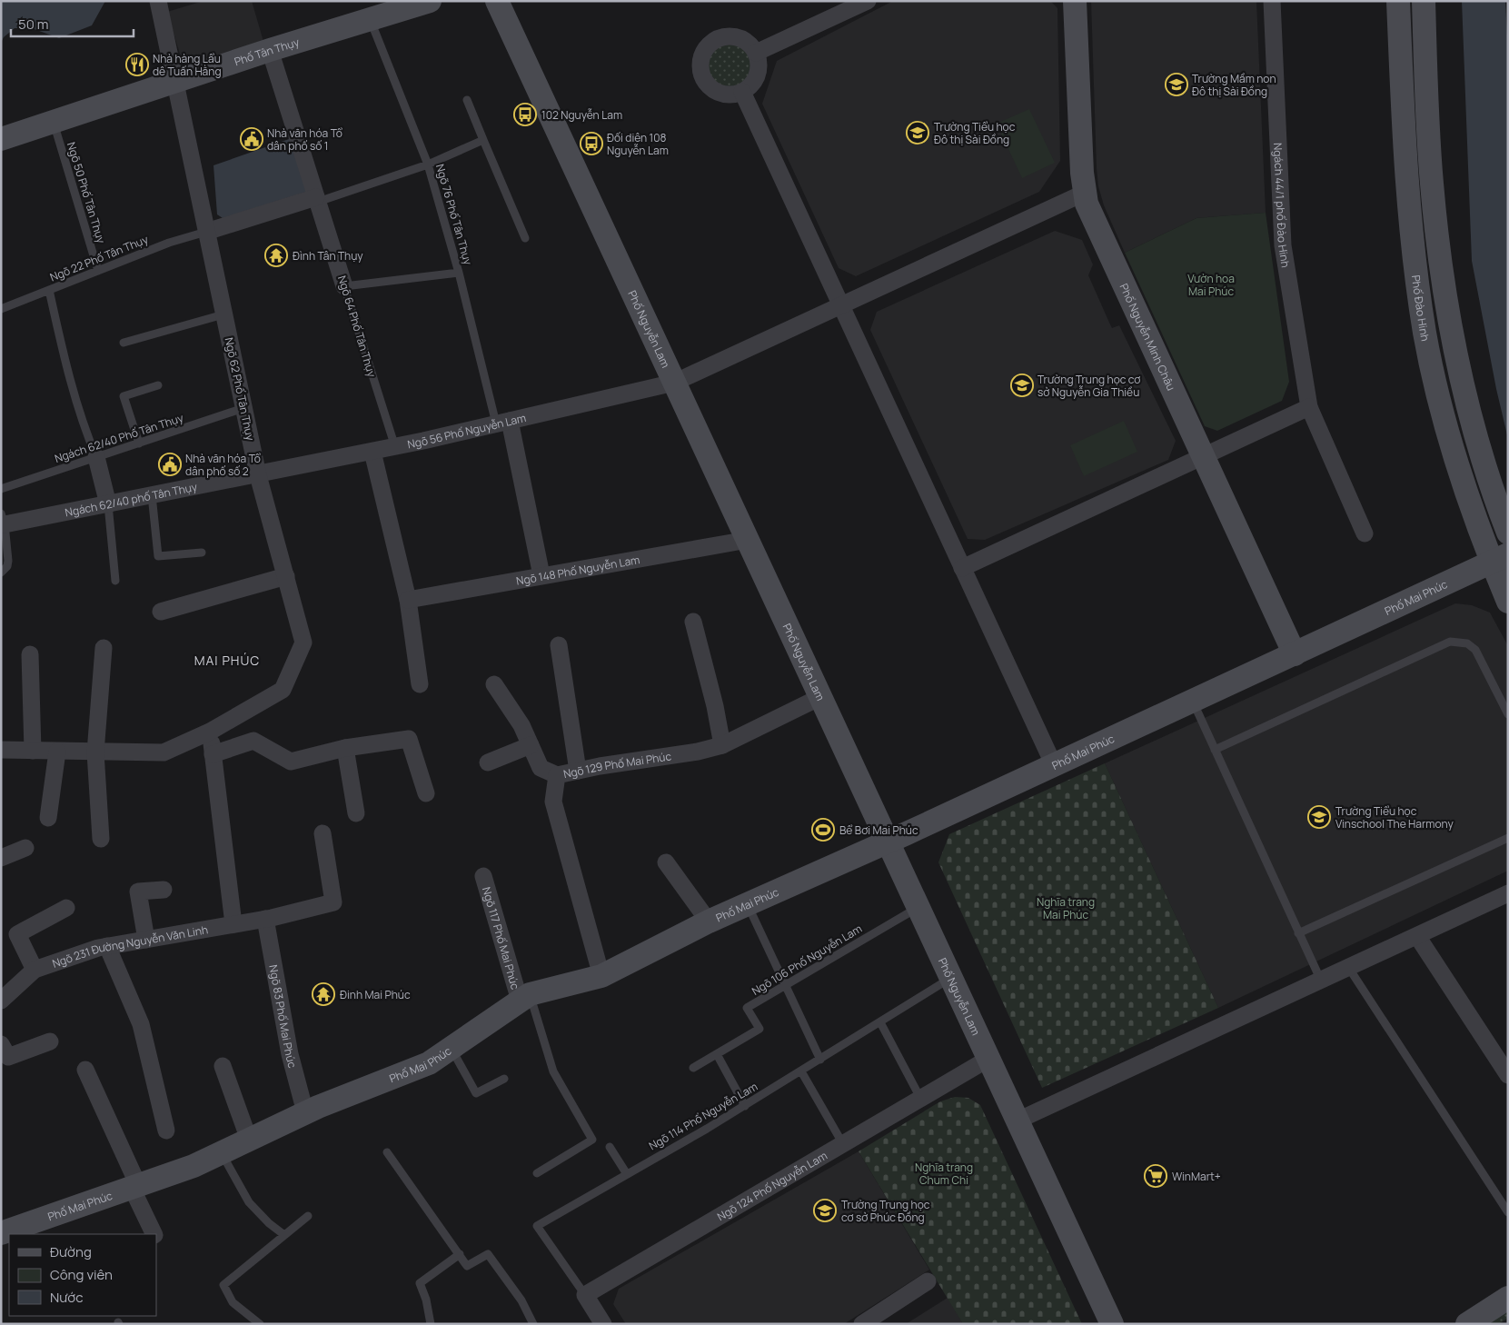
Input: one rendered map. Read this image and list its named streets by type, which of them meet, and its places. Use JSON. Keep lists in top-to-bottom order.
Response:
{
  "streets": {
    "street": [
      "Phố Tân Thụy",
      "Ngách 44/1 phố Đào Hinh",
      "Phố Đào Hinh",
      "Ngõ 64 Phố Tân Thụy",
      "Phố Nguyễn Lam",
      "Phố Nguyễn Minh Châu",
      "Ngõ 62 Phố Tân Thụy",
      "Ngõ 56 Phố Nguyễn Lam",
      "Ngách 62/40 phố Tân Thụy",
      "Ngõ 148 Phố Nguyễn Lam",
      "Phố Mai Phúc",
      "Ngõ 129 Phố Mai Phúc",
      "Ngõ 117 Phố Mai Phúc",
      "Ngõ 231 Đường Nguyễn Văn Linh",
      "Ngõ 83 Phố Mai Phúc",
      "Ngõ 124 Phố Nguyễn Lam"
    ],
    "lane": [
      "Ngõ 50 Phố Tân Thụy",
      "Ngõ 76 Phố Tân Thụy",
      "Ngõ 22 Phố Tân Thụy",
      "Ngách 62/40 Phố Tân Thụy",
      "Ngõ 106 Phố Nguyễn Lam",
      "Ngõ 114 Phố Nguyễn Lam"
    ]
  },
  "crossings": [
    ["Phố Tân Thụy", "Ngõ 50 Phố Tân Thụy"],
    ["Phố Tân Thụy", "Ngõ 76 Phố Tân Thụy"],
    ["Phố Tân Thụy", "Ngõ 64 Phố Tân Thụy"],
    ["Phố Tân Thụy", "Ngõ 62 Phố Tân Thụy"],
    ["Ngõ 50 Phố Tân Thụy", "Ngõ 22 Phố Tân Thụy"],
    ["Ngõ 76 Phố Tân Thụy", "Ngõ 56 Phố Nguyễn Lam"],
    ["Ngõ 22 Phố Tân Thụy", "Ngõ 62 Phố Tân Thụy"],
    ["Phố Đào Hinh", "Phố Mai Phúc"],
    ["Ngõ 64 Phố Tân Thụy", "Ngõ 56 Phố Nguyễn Lam"],
    ["Phố Nguyễn Lam", "Ngõ 56 Phố Nguyễn Lam"],
    ["Phố Nguyễn Lam", "Ngõ 148 Phố Nguyễn Lam"],
    ["Phố Nguyễn Lam", "Phố Mai Phúc"],
    ["Phố Nguyễn Lam", "Ngõ 129 Phố Mai Phúc"],
    ["Phố Nguyễn Lam", "Ngõ 106 Phố Nguyễn Lam"],
    ["Phố Nguyễn Lam", "Ngõ 114 Phố Nguyễn Lam"],
    ["Phố Nguyễn Lam", "Ngõ 124 Phố Nguyễn Lam"],
    ["Phố Nguyễn Minh Châu", "Ngõ 56 Phố Nguyễn Lam"],
    ["Phố Nguyễn Minh Châu", "Phố Mai Phúc"],
    ["Ngõ 62 Phố Tân Thụy", "Ngõ 56 Phố Nguyễn Lam"],
    ["Ngõ 62 Phố Tân Thụy", "Ngách 62/40 Phố Tân Thụy"],
    ["Ngõ 62 Phố Tân Thụy", "Ngách 62/40 phố Tân Thụy"],
    ["Ngõ 56 Phố Nguyễn Lam", "Ngách 62/40 phố Tân Thụy"],
    ["Phố Mai Phúc", "Ngõ 129 Phố Mai Phúc"],
    ["Phố Mai Phúc", "Ngõ 117 Phố Mai Phúc"],
    ["Phố Mai Phúc", "Ngõ 83 Phố Mai Phúc"],
    ["Ngõ 231 Đường Nguyễn Văn Linh", "Ngõ 83 Phố Mai Phúc"],
    ["Ngõ 114 Phố Nguyễn Lam", "Ngõ 124 Phố Nguyễn Lam"]
  ],
  "districts": ["MAI PHÚC"],
  "parks": ["Vườn hoa Mai Phúc", "Nghĩa trang Mai Phúc", "Nghĩa trang Chum Chi"],
  "places": {
    "restaurant": ["Nhà hàng Lẩu dê Tuấn Hằng"],
    "school or university": [
      "Trường Mầm non Đô thị Sài Đồng",
      "Trường Tiểu học Đô thị Sài Đồng",
      "Trường Trung học cơ sở Nguyễn Gia Thiều",
      "Trường Tiểu học Vinschool The Harmony",
      "Trường Trung học cơ sở Phúc Đồng"
    ],
    "bus stop": ["102 Nguyễn Lam", "Đối diện 108 Nguyễn Lam"],
    "public building": ["Nhà văn hóa Tổ dân phố số 1", "Nhà văn hóa Tổ dân phố số 2"],
    "temple": ["Đình Tân Thụy", "Đinh Mai Phúc"],
    "sports": ["Bể Bơi Mai Phúc"],
    "supermarket": ["WinMart+"]
  },
  "legend": ["Đường", "Công viên", "Nước"],
  "scale_bar": "50 m"
}
